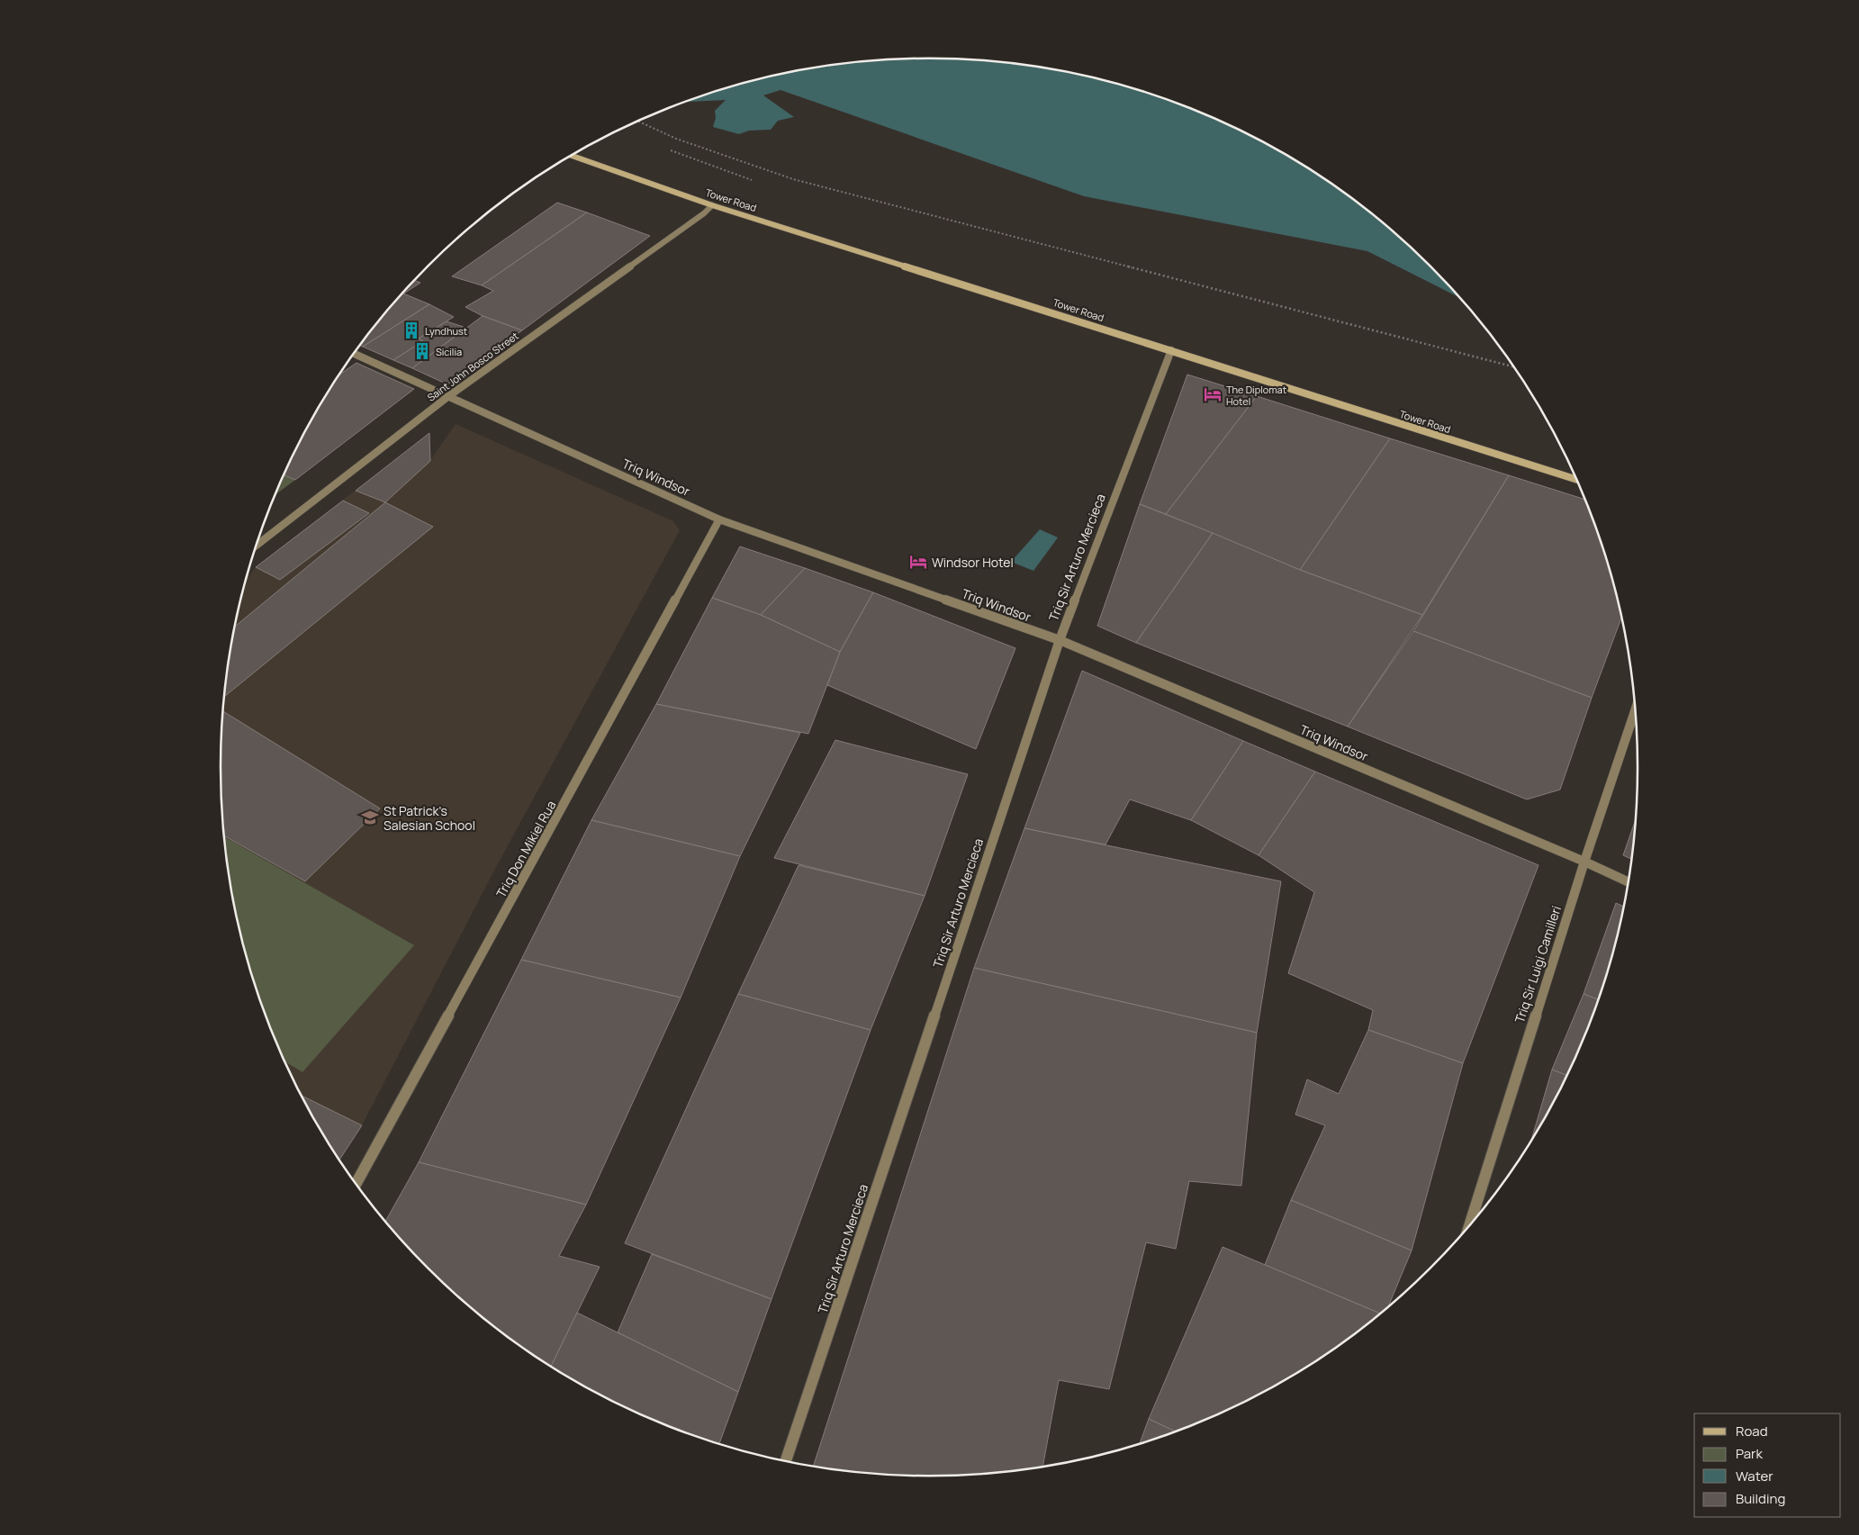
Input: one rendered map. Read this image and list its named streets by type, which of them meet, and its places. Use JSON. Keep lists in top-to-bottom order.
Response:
{
  "streets": {
    "main road": ["Tower Road"],
    "street": [
      "Saint John Bosco Street",
      "Triq Windsor",
      "Triq Sir Arturo Mercieca",
      "Triq Don Mikiel Rua",
      "Triq Sir Luigi Camilleri"
    ]
  },
  "crossings": [
    ["Tower Road", "Saint John Bosco Street"],
    ["Tower Road", "Triq Sir Arturo Mercieca"],
    ["Saint John Bosco Street", "Triq Windsor"],
    ["Triq Windsor", "Triq Sir Arturo Mercieca"],
    ["Triq Windsor", "Triq Don Mikiel Rua"],
    ["Triq Windsor", "Triq Sir Luigi Camilleri"]
  ],
  "places": {
    "building": ["Lyndhust", "Sicilia"],
    "hotel": ["The Diplomat Hotel", "Windsor Hotel"],
    "school or university": ["St Patrick's Salesian School"]
  },
  "legend": [
    "Road",
    "Park",
    "Water",
    "Building"
  ]
}
